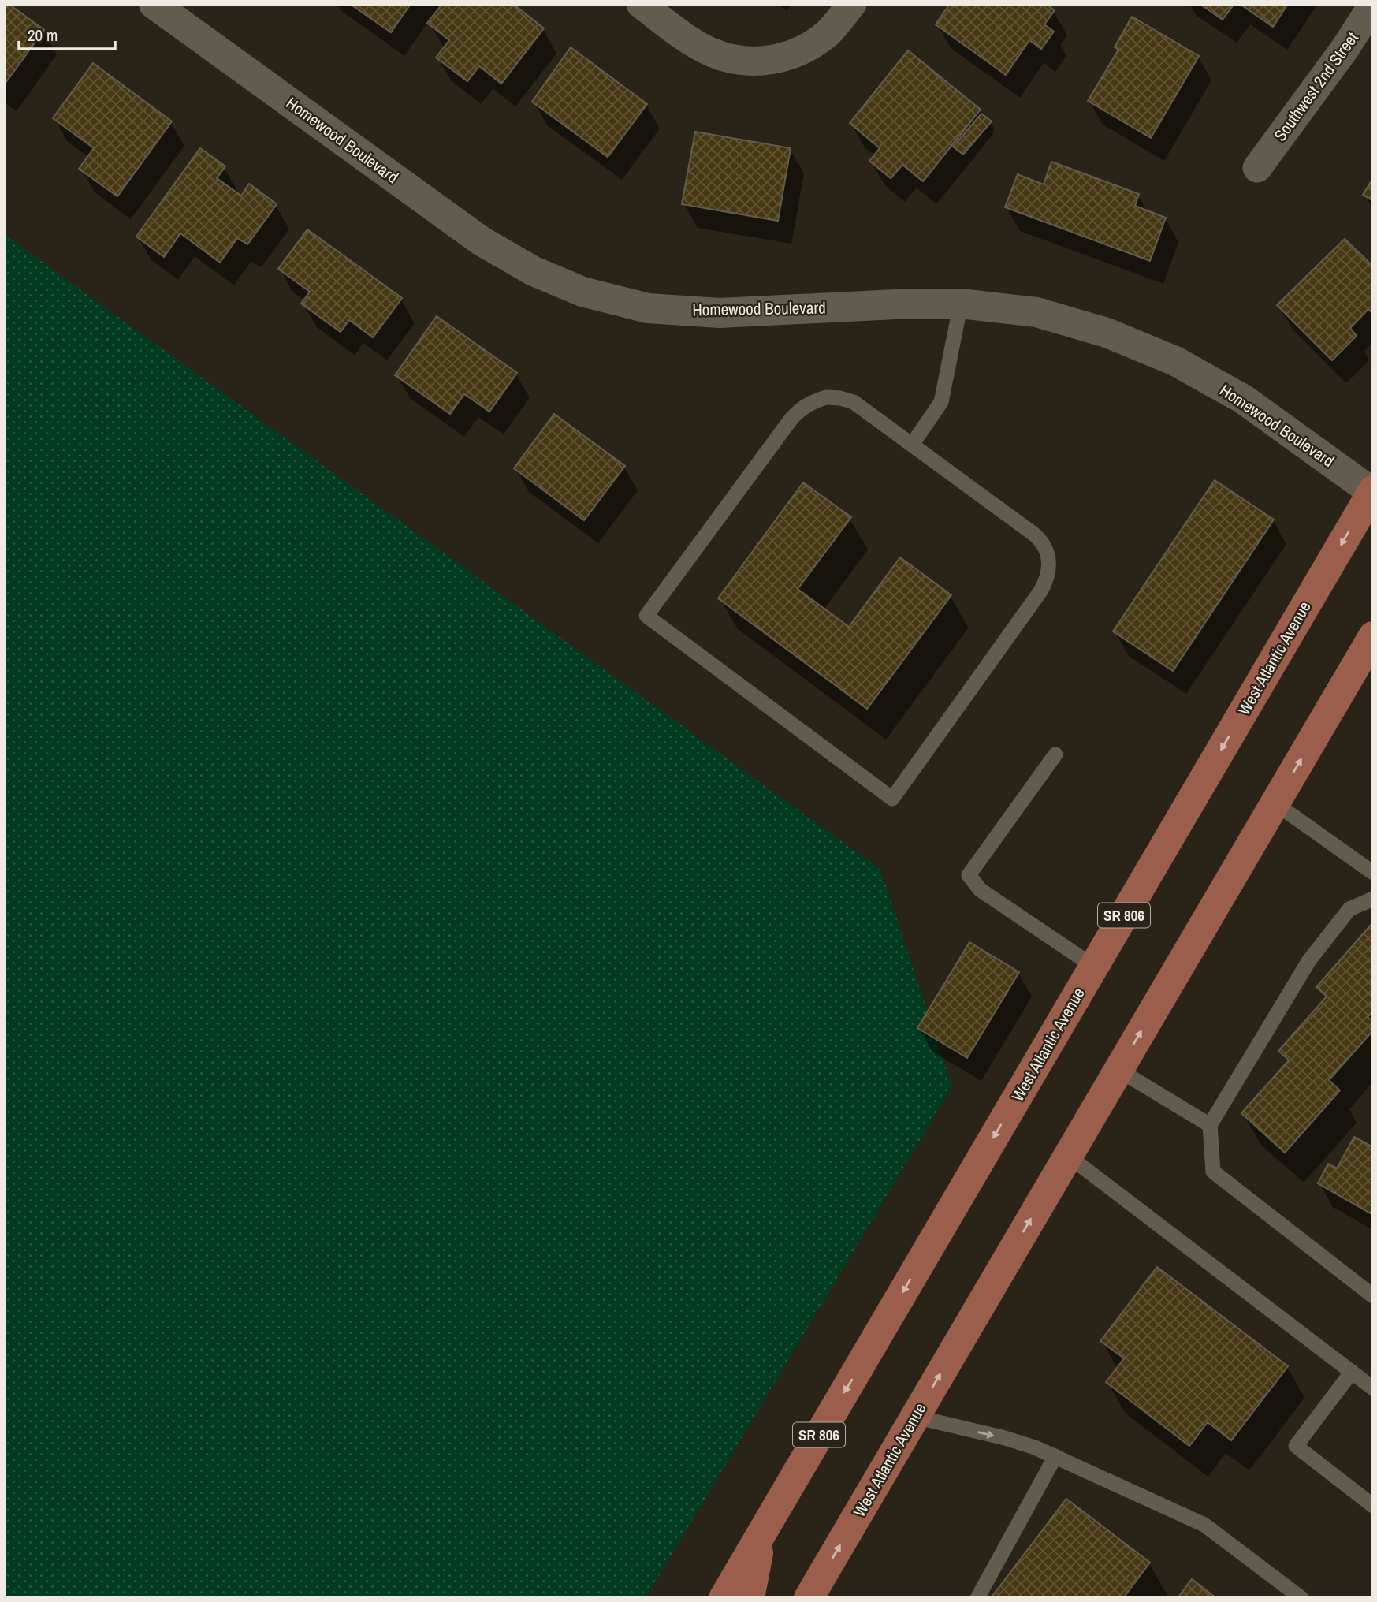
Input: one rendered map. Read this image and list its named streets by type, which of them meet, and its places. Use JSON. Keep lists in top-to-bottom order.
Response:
{
  "streets": {
    "main road": ["West Atlantic Avenue", "SR 806"],
    "street": ["Southwest 2nd Street", "Homewood Boulevard"]
  },
  "crossings": [
    ["Homewood Boulevard", "West Atlantic Avenue"]
  ],
  "scale_bar": "20 m"
}
